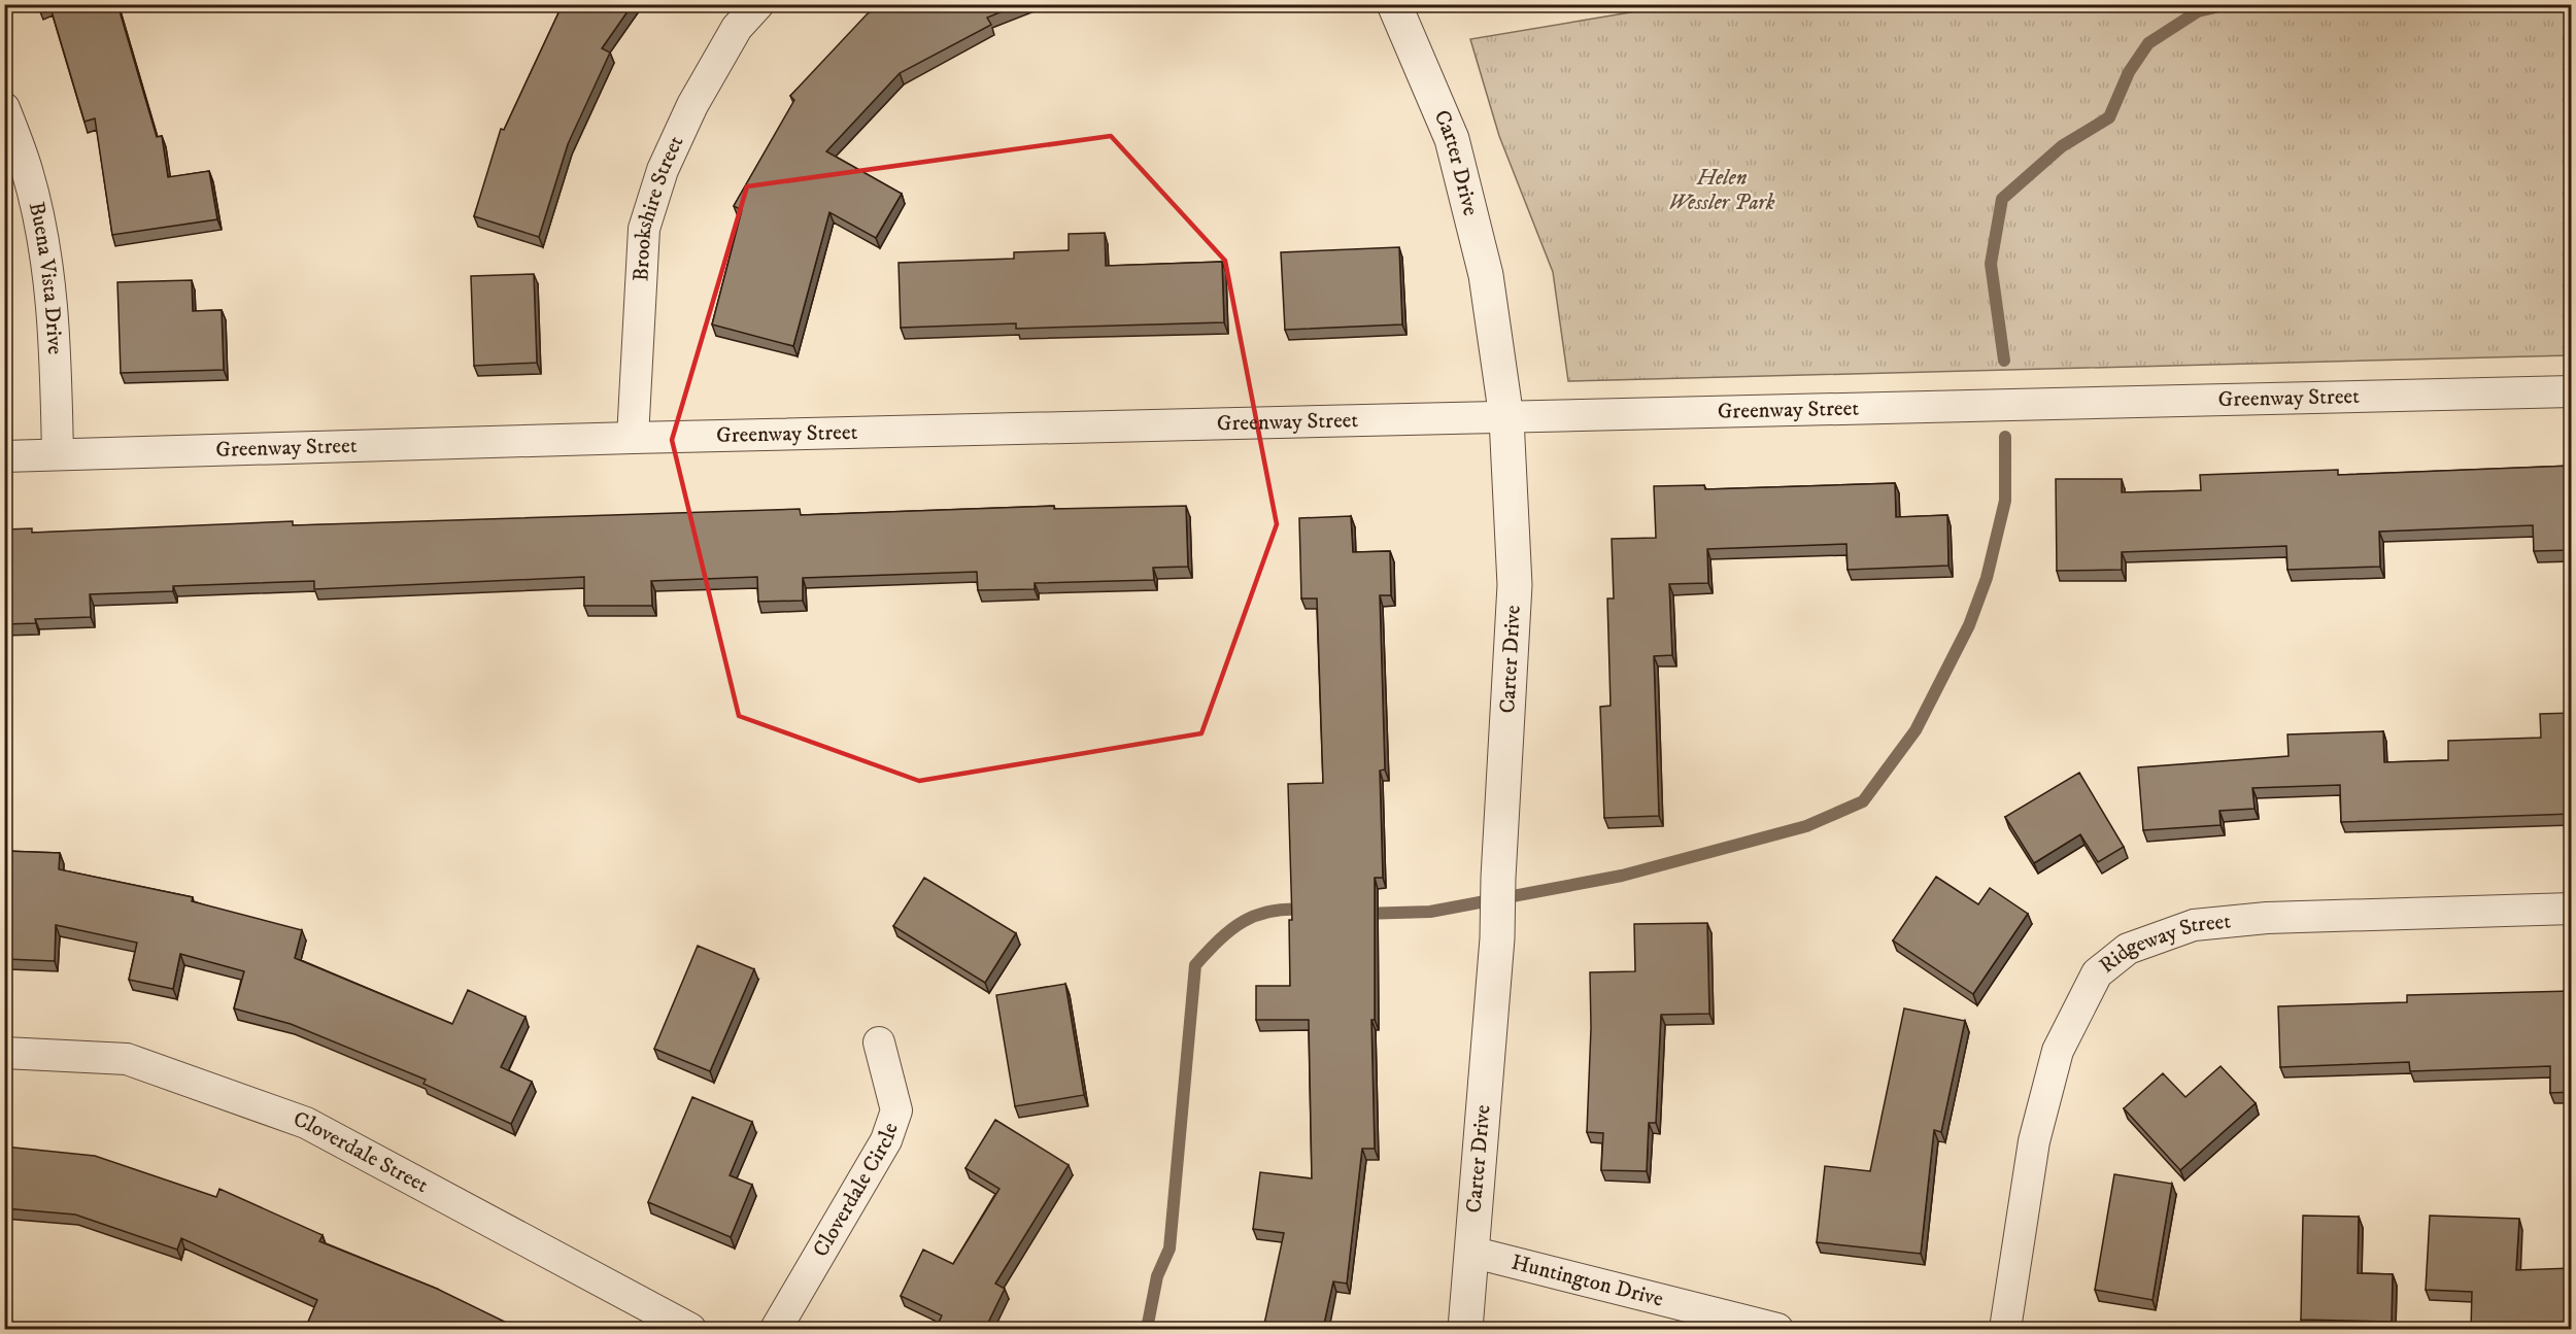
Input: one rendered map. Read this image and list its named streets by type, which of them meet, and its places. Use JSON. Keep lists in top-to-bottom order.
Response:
{
  "streets": {
    "street": [
      "Carter Drive",
      "Brookshire Street",
      "Buena Vista Drive",
      "Greenway Street",
      "Ridgeway Street",
      "Cloverdale Street",
      "Cloverdale Circle",
      "Huntington Drive"
    ]
  },
  "crossings": [
    ["Carter Drive", "Greenway Street"],
    ["Carter Drive", "Huntington Drive"],
    ["Brookshire Street", "Greenway Street"],
    ["Buena Vista Drive", "Greenway Street"]
  ],
  "parks": ["Helen Wessler Park"]
}
